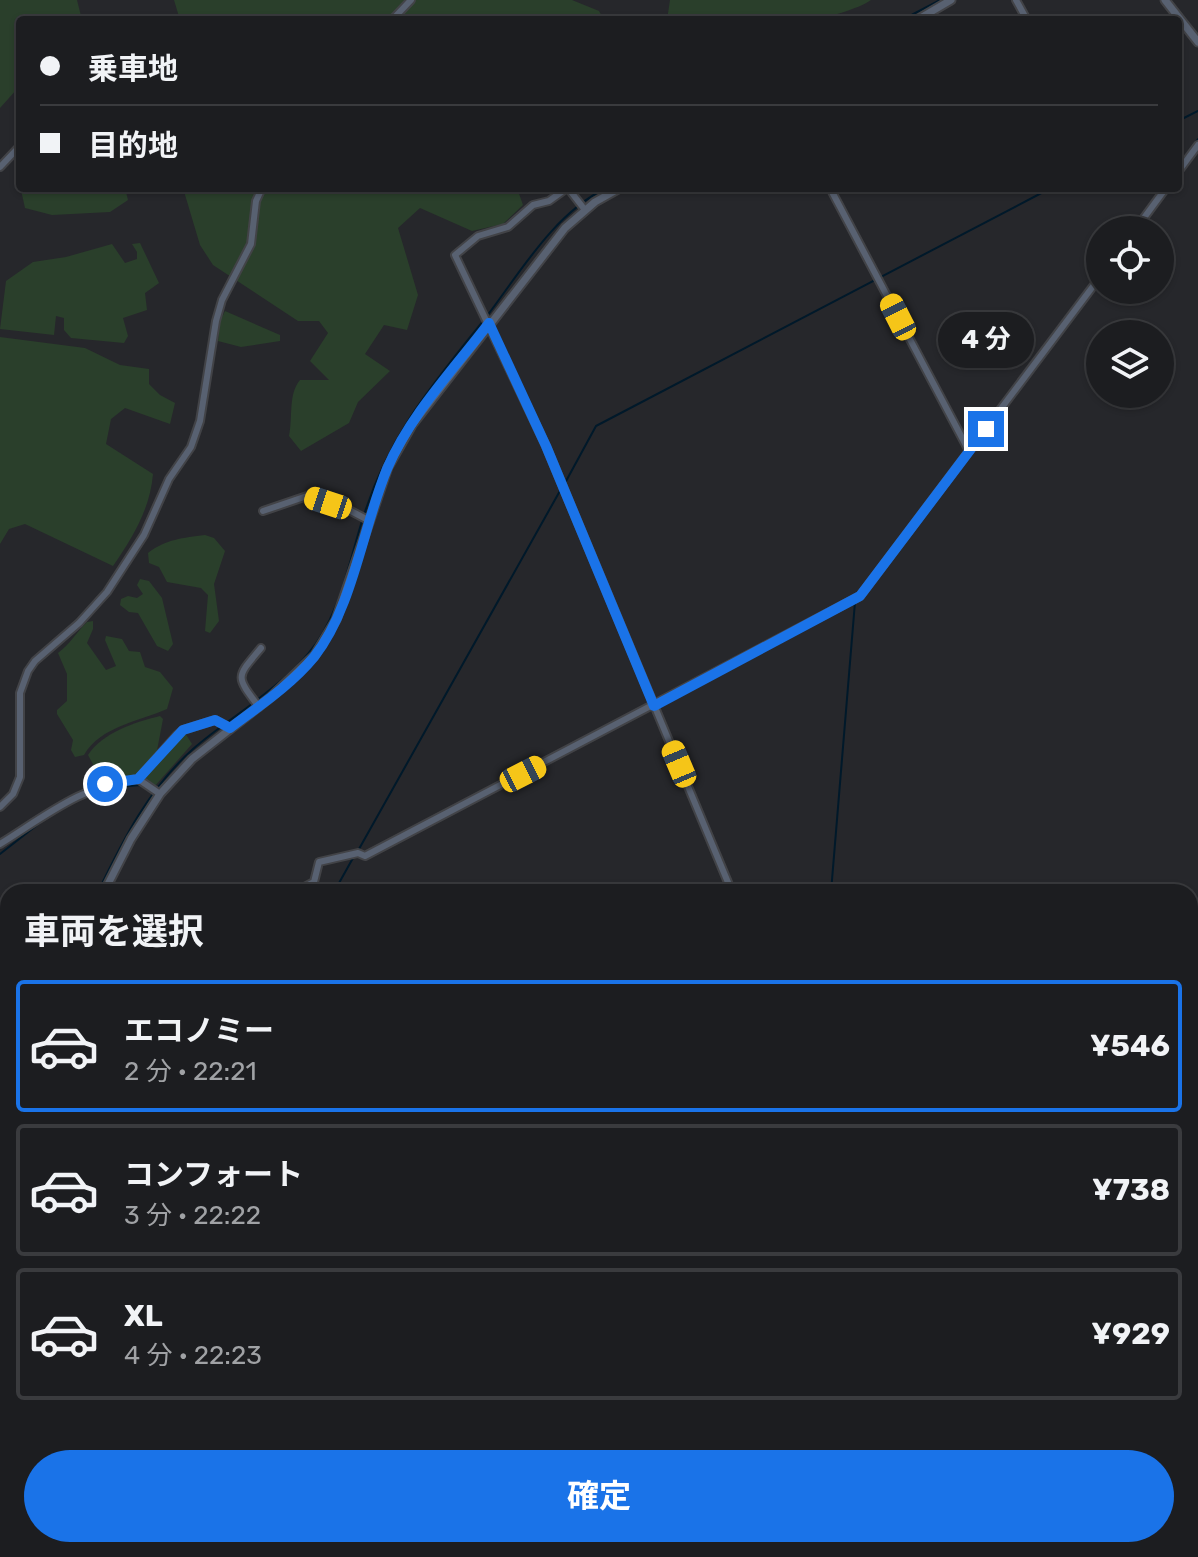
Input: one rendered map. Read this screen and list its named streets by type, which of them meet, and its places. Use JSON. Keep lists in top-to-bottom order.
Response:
{
  "page": {
    "banner": ["乗車地", "目的地"],
    "bubble": "4 分",
    "heading": "車両を選択",
    "list": [
      {
        "name": "エコノミー",
        "note": "2 分 · 22:21",
        "value": "¥546"
      },
      {
        "name": "コンフォート",
        "note": "3 分 · 22:22",
        "value": "¥738"
      },
      {
        "name": "XL",
        "note": "4 分 · 22:23",
        "value": "¥929"
      }
    ],
    "buttons": "確定"
  }
}
